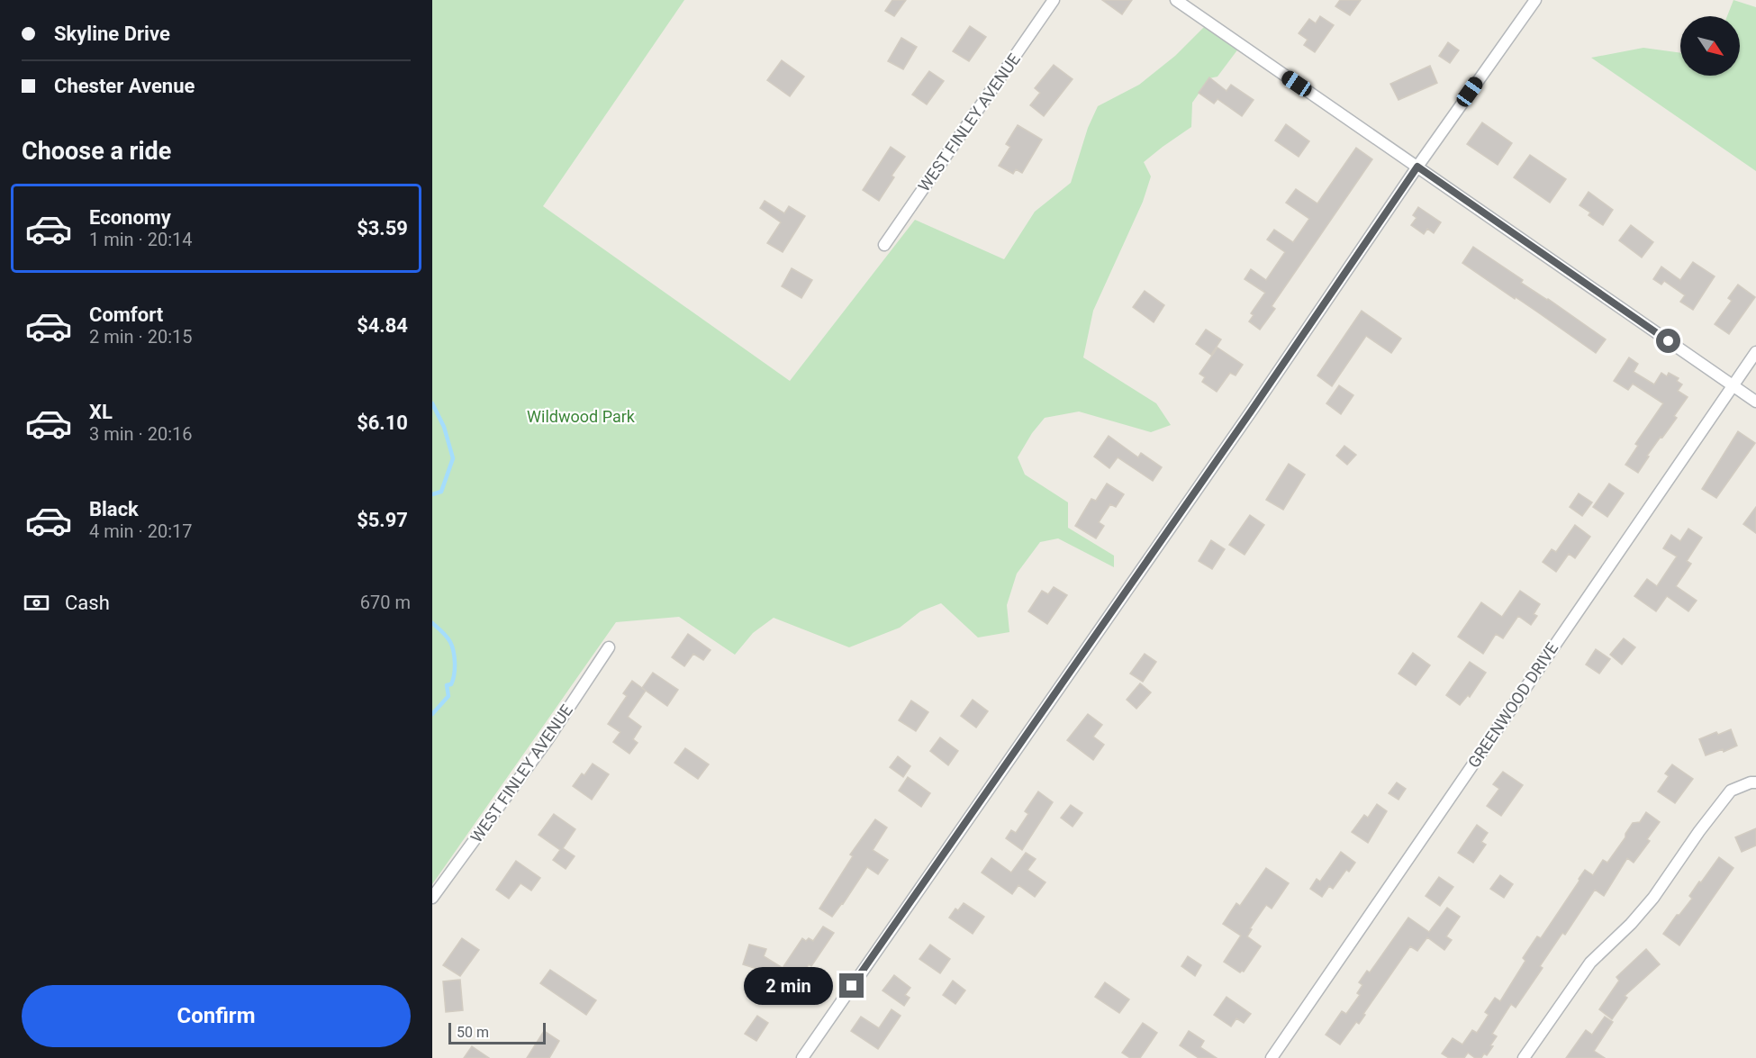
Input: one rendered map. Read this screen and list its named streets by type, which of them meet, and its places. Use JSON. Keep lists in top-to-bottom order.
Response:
{
  "streets": {
    "street": ["WEST FINLEY AVENUE", "GREENWOOD DRIVE"]
  },
  "parks": ["Wildwood Park"],
  "scale_bar": "50 m",
  "north": "bottom right",
  "page": {
    "banner": ["Skyline Drive", "Chester Avenue"],
    "heading": "Choose a ride",
    "list": [
      {
        "name": "Economy",
        "note": "1 min · 20:14",
        "value": "$3.59"
      },
      {
        "name": "Comfort",
        "note": "2 min · 20:15",
        "value": "$4.84"
      },
      {
        "name": "XL",
        "note": "3 min · 20:16",
        "value": "$6.10"
      },
      {
        "name": "Black",
        "note": "4 min · 20:17",
        "value": "$5.97"
      }
    ],
    "pay": ["Cash", "670 m"],
    "bubble": "2 min",
    "buttons": "Confirm",
    "scale": "50 m"
  }
}
